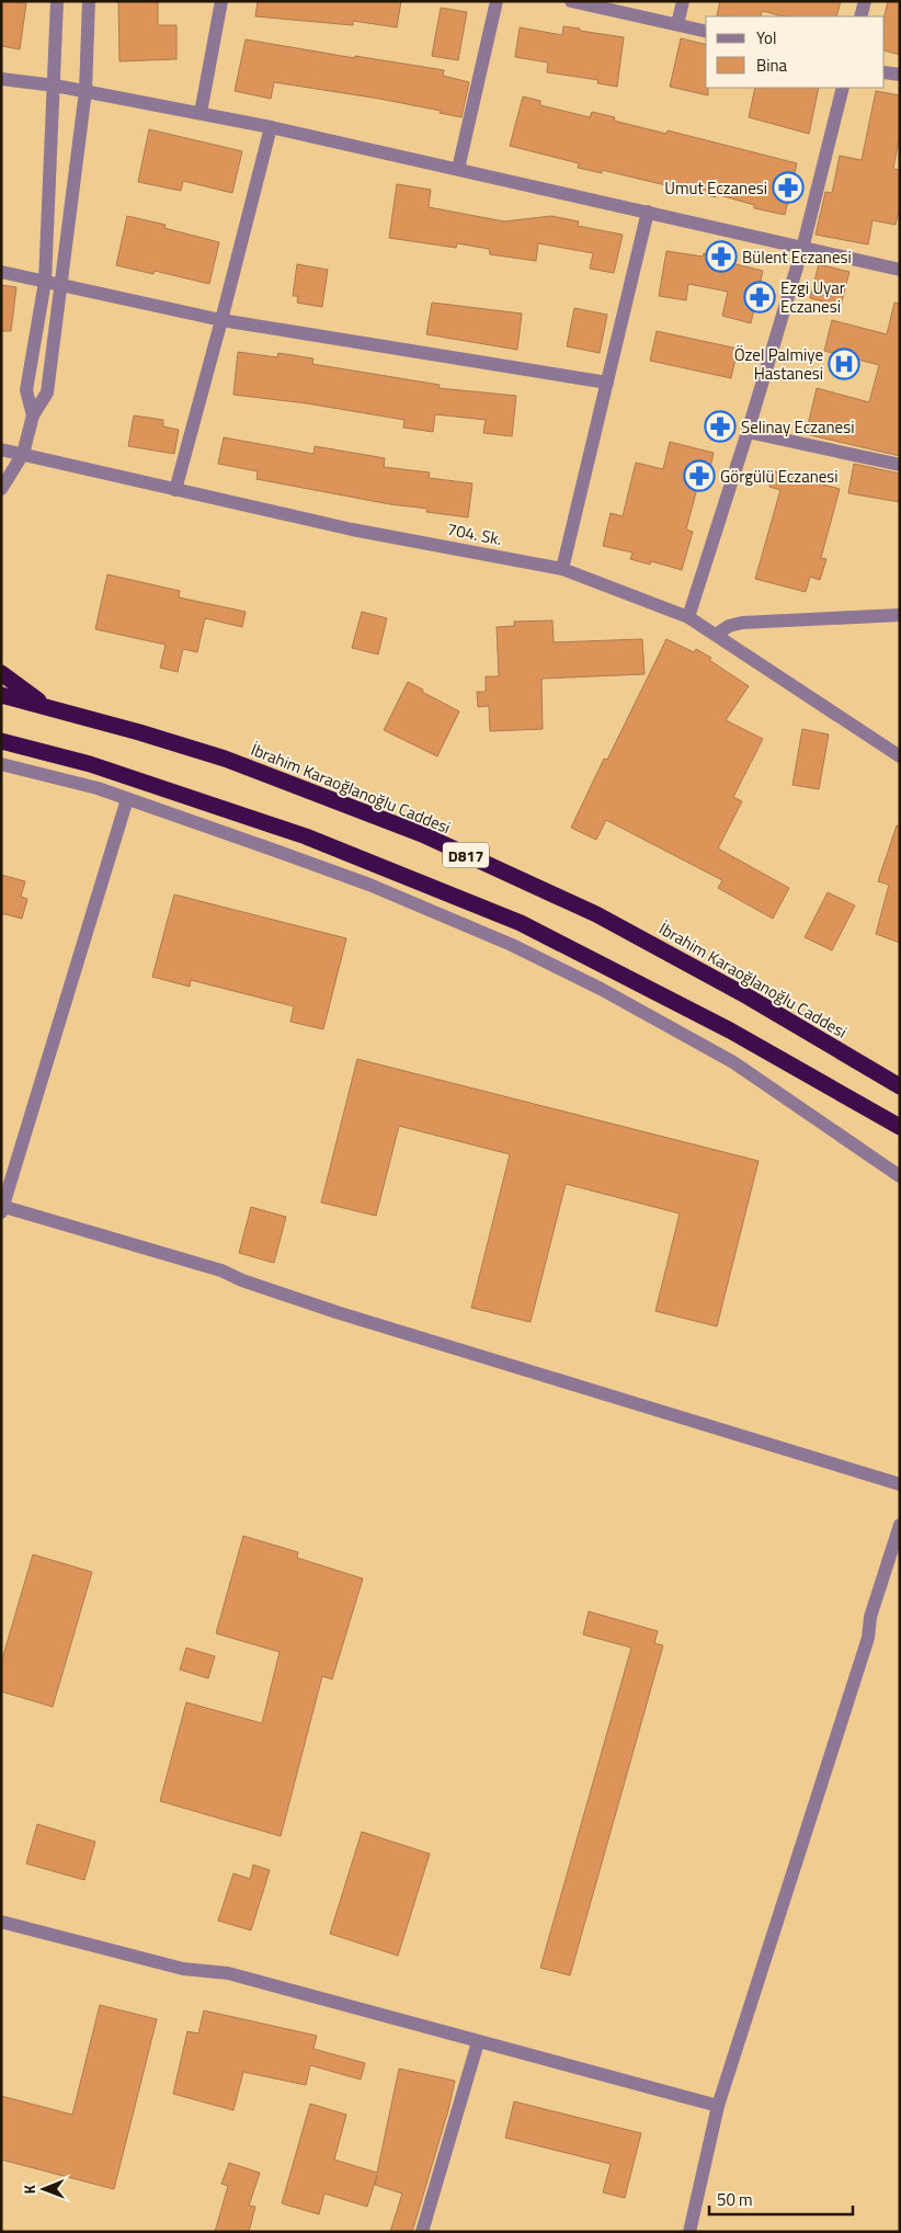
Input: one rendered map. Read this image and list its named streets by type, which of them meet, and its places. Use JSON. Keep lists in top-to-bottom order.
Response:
{
  "streets": {
    "highway": ["İbrahim Karaoğlanoğlu Caddesi", "D817"],
    "street": ["704. Sk."]
  },
  "places": {
    "pharmacy": [
      "Umut Eczanesi",
      "Bülent Eczanesi",
      "Ezgi Uyar Eczanesi",
      "Selinay Eczanesi",
      "Görgülü Eczanesi"
    ],
    "hospital": ["Özel Palmiye Hastanesi"]
  },
  "legend": ["Yol", "Bina"],
  "scale_bar": "50 m",
  "north": "left"
}
